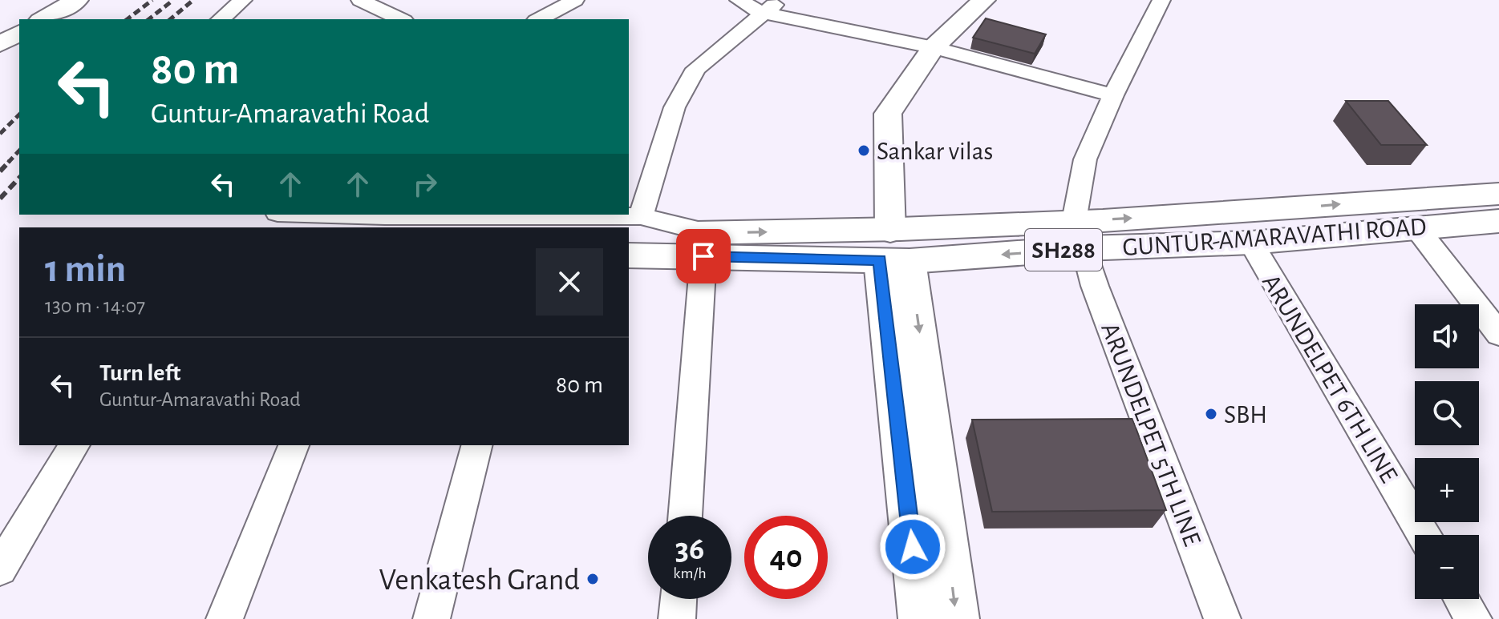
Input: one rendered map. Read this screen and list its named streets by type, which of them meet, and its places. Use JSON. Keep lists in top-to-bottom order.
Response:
{
  "streets": {
    "main road": ["GUNTUR-AMARAVATHI ROAD", "SH288"],
    "street": ["ARUNDELPET 6TH LINE", "ARUNDELPET 5TH LINE"]
  },
  "crossings": [
    ["GUNTUR-AMARAVATHI ROAD", "SH288"],
    ["GUNTUR-AMARAVATHI ROAD", "ARUNDELPET 6TH LINE"],
    ["GUNTUR-AMARAVATHI ROAD", "ARUNDELPET 5TH LINE"],
    ["SH288", "ARUNDELPET 5TH LINE"]
  ],
  "places": ["Sankar vilas", "SBH", "Venkatesh Grand"],
  "page": {
    "turn": ["80 m", "Guntur-Amaravathi Road"],
    "heading": ["1 min", "130 m · 14:07"],
    "map_buttons": ["+", "−"],
    "list": [
      {
        "name": "Turn left",
        "note": "Guntur-Amaravathi Road",
        "value": "80 m"
      }
    ],
    "speed": "36 km/h",
    "limit": "40"
  }
}
